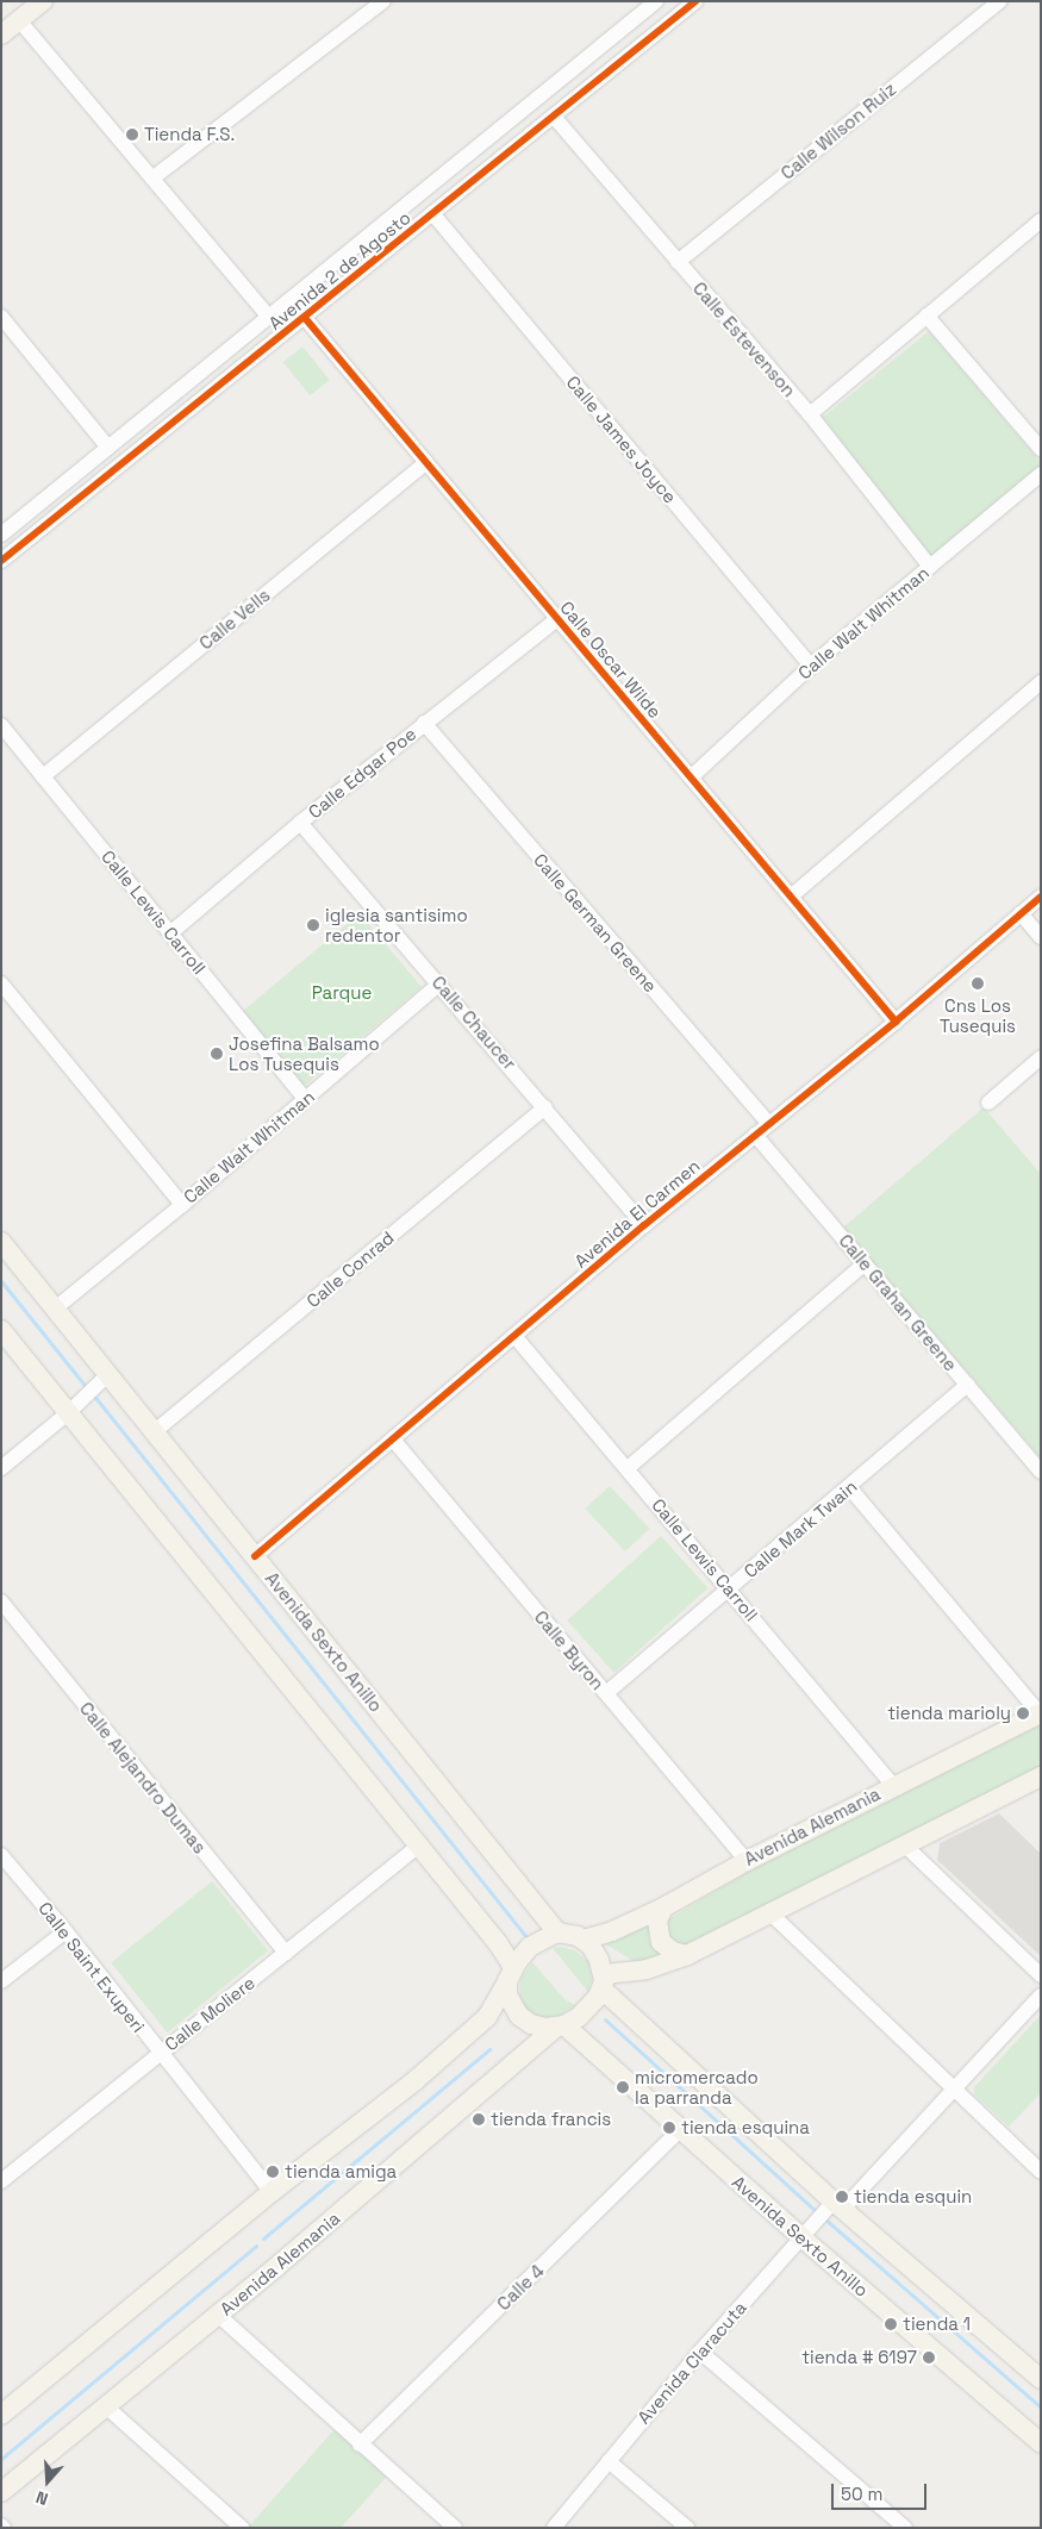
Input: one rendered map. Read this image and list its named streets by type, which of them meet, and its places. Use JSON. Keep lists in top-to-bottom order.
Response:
{
  "streets": {
    "main road": ["Avenida Sexto Anillo", "Avenida Alemania"],
    "street": [
      "Calle Wilson Ruiz",
      "Avenida 2 de Agosto",
      "Calle Estevenson",
      "Calle James Joyce",
      "Calle Vells",
      "Calle Walt Whitman",
      "Calle Oscar Wilde",
      "Calle Edgar Poe",
      "Calle Lewis Carroll",
      "Calle German Greene",
      "Calle Chaucer",
      "Avenida El Carmen",
      "Calle Conrad",
      "Calle Grahan Greene",
      "Calle Mark Twain",
      "Calle Byron",
      "Calle Alejandro Dumas",
      "Calle Saint Exuperi",
      "Calle Moliere",
      "Calle 4",
      "Avenida Claracuta"
    ]
  },
  "crossings": [
    ["Calle Wilson Ruiz", "Calle Estevenson"],
    ["Avenida 2 de Agosto", "Calle Estevenson"],
    ["Avenida 2 de Agosto", "Calle James Joyce"],
    ["Avenida 2 de Agosto", "Calle Oscar Wilde"],
    ["Calle Estevenson", "Calle Walt Whitman"],
    ["Calle James Joyce", "Calle Walt Whitman"],
    ["Calle Vells", "Calle Oscar Wilde"],
    ["Calle Vells", "Calle Lewis Carroll"],
    ["Calle Walt Whitman", "Calle Oscar Wilde"],
    ["Calle Walt Whitman", "Calle Lewis Carroll"],
    ["Calle Walt Whitman", "Calle Chaucer"],
    ["Calle Walt Whitman", "Avenida Sexto Anillo"],
    ["Calle Oscar Wilde", "Calle Edgar Poe"],
    ["Calle Oscar Wilde", "Avenida El Carmen"],
    ["Calle Edgar Poe", "Calle Lewis Carroll"],
    ["Calle Edgar Poe", "Calle German Greene"],
    ["Calle Edgar Poe", "Calle Chaucer"],
    ["Calle Lewis Carroll", "Avenida El Carmen"],
    ["Calle Lewis Carroll", "Calle Mark Twain"],
    ["Calle Lewis Carroll", "Avenida Alemania"],
    ["Calle German Greene", "Avenida El Carmen"],
    ["Calle Chaucer", "Avenida El Carmen"],
    ["Calle Chaucer", "Calle Conrad"],
    ["Avenida El Carmen", "Calle Grahan Greene"],
    ["Avenida El Carmen", "Avenida Sexto Anillo"],
    ["Avenida El Carmen", "Calle Byron"],
    ["Calle Conrad", "Avenida Sexto Anillo"],
    ["Calle Grahan Greene", "Calle Mark Twain"],
    ["Calle Mark Twain", "Calle Byron"],
    ["Avenida Sexto Anillo", "Avenida Alemania"],
    ["Avenida Sexto Anillo", "Calle 4"],
    ["Avenida Sexto Anillo", "Avenida Claracuta"],
    ["Calle Byron", "Avenida Alemania"],
    ["Calle Alejandro Dumas", "Calle Moliere"],
    ["Calle Saint Exuperi", "Calle Moliere"]
  ],
  "parks": ["Parque"],
  "places": [
    "Tienda F.S.",
    "iglesia santisimo redentor",
    "Cns Los Tusequis",
    "Josefina Balsamo Los Tusequis",
    "tienda marioly",
    "micromercado la parranda",
    "tienda francis",
    "tienda esquina",
    "tienda amiga",
    "tienda esquin",
    "tienda 1",
    "tienda # 6197"
  ],
  "scale_bar": "50 m",
  "north": "bottom"
}
